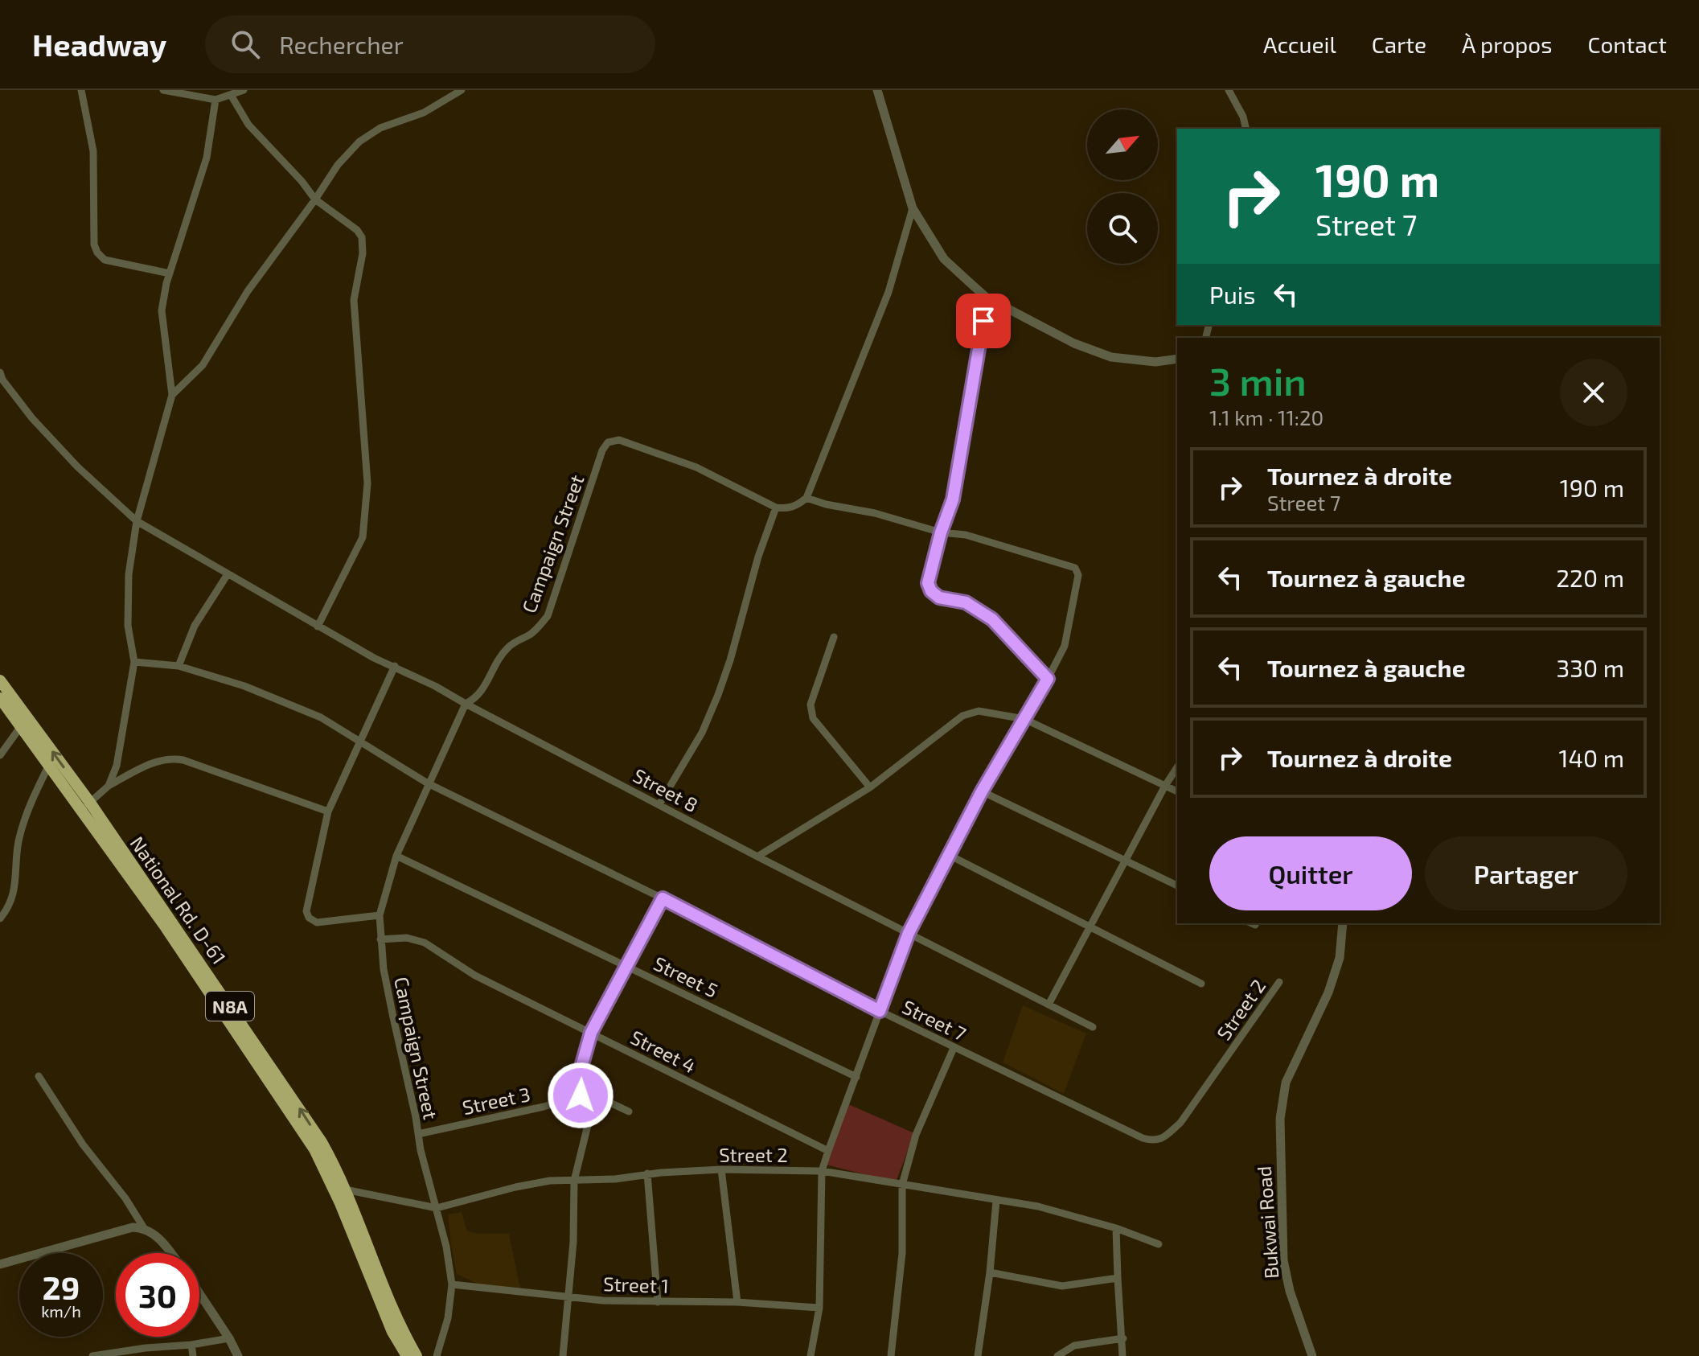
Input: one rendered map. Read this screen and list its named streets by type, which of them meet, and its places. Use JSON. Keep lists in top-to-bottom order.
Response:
{
  "streets": {
    "highway": ["National Rd. D-61", "N8A"],
    "street": [
      "Campaign Street",
      "Street 8",
      "Street 5",
      "Street 2",
      "Street 7",
      "Street 4",
      "Street 3",
      "Bukwai Road",
      "Street 1"
    ]
  },
  "crossings": [
    ["Campaign Street", "Street 8"],
    ["Campaign Street", "Street 5"],
    ["Campaign Street", "Street 2"],
    ["Campaign Street", "Street 7"],
    ["Campaign Street", "Street 4"],
    ["Campaign Street", "Street 3"],
    ["Campaign Street", "Street 1"],
    ["National Rd. D-61", "Street 2"],
    ["Street 2", "Street 7"]
  ],
  "north": "top right",
  "page": {
    "header": "Headway",
    "search": "Rechercher",
    "nav": [
      "Accueil",
      "Carte",
      "À propos",
      "Contact"
    ],
    "turn": ["190 m", "Street 7"],
    "then": "Puis",
    "heading": ["3 min", "1.1 km · 11:20"],
    "list": [
      {
        "name": "Tournez à droite",
        "note": "Street 7",
        "value": "190 m"
      },
      {
        "name": "Tournez à gauche",
        "value": "220 m"
      },
      {
        "name": "Tournez à gauche",
        "value": "330 m"
      },
      {
        "name": "Tournez à droite",
        "value": "140 m"
      }
    ],
    "buttons": ["Quitter", "Partager"],
    "speed": "29 km/h",
    "limit": "30"
  }
}
